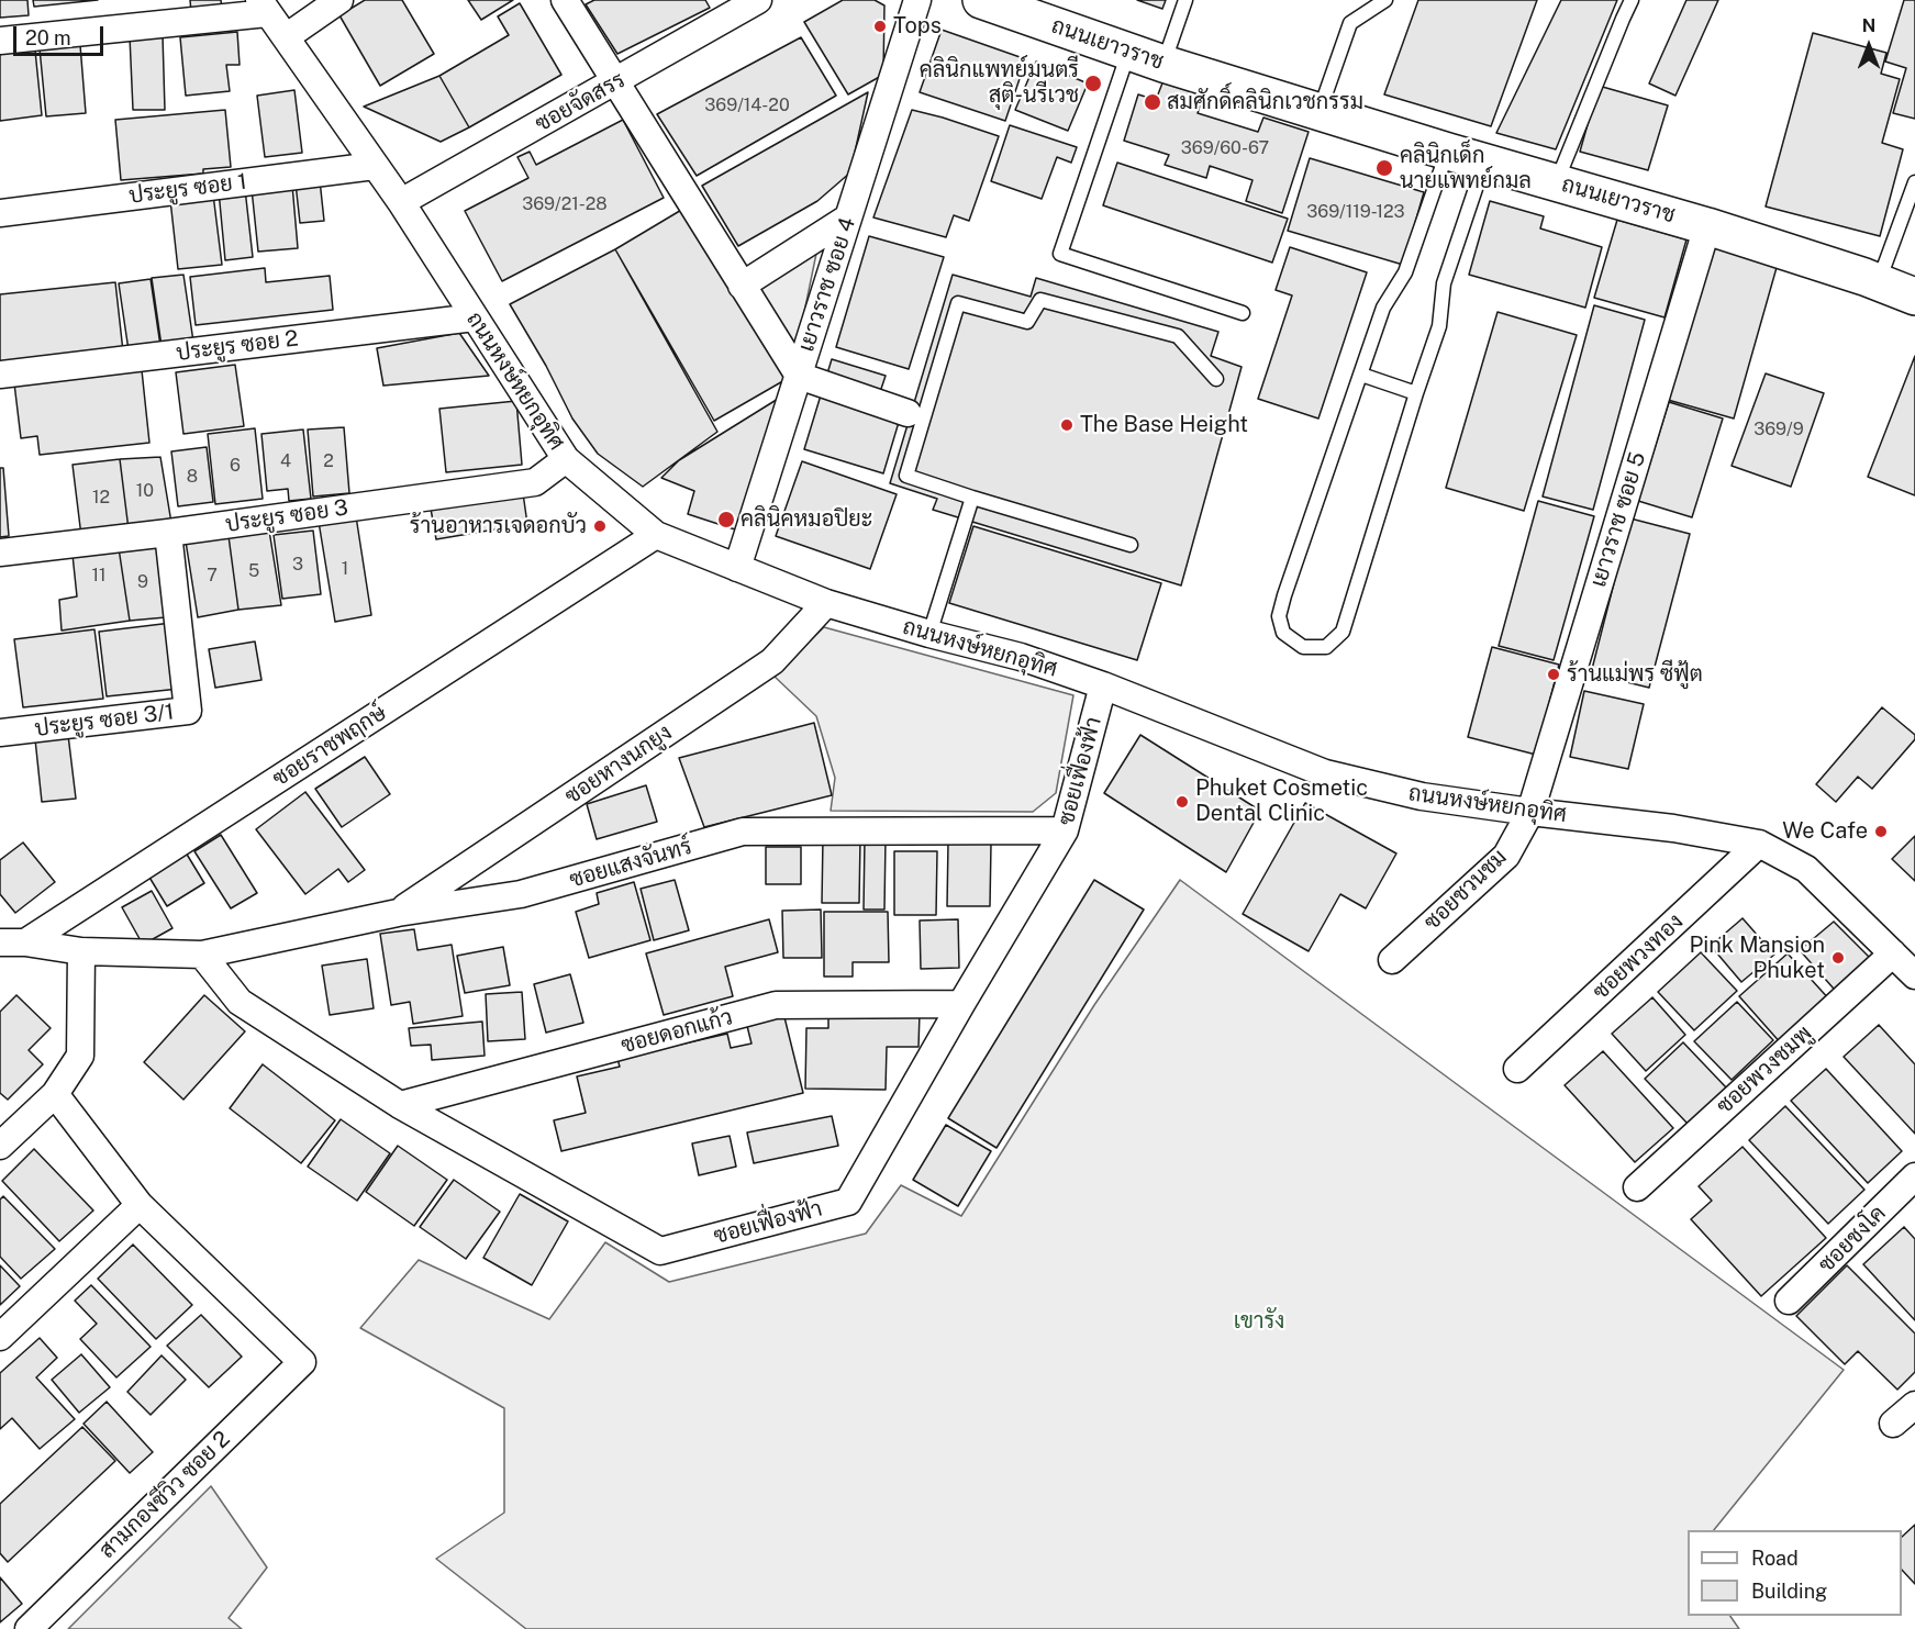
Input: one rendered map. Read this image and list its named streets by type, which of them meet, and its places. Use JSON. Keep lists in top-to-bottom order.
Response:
{
  "streets": {
    "main road": ["ถนนเยาวราช"],
    "street": [
      "ซอยจัดสรร",
      "ประยูร ซอย 1",
      "เยาวราช ซอย 4",
      "ประยูร ซอย 2",
      "ถนนหงษ์หยกอุทิศ",
      "ประยูร ซอย 3",
      "เยาวราช ซอย 5",
      "ประยูร ซอย 3/1",
      "ซอยราชพฤกษ์",
      "ซอยหางนกยูง",
      "ซอยเฟื่องฟ้า",
      "ซอยแสงจันทร์",
      "ซอยชวนชม",
      "ซอยพวงทอง",
      "ซอยดอกแก้ว",
      "ซอยพวงชมพู",
      "ซอยชงโค",
      "สามกองซีวิว ซอย 2"
    ]
  },
  "crossings": [
    ["ถนนเยาวราช", "เยาวราช ซอย 5"],
    ["ซอยจัดสรร", "ถนนหงษ์หยกอุทิศ"],
    ["ประยูร ซอย 1", "ถนนหงษ์หยกอุทิศ"],
    ["เยาวราช ซอย 4", "ถนนหงษ์หยกอุทิศ"],
    ["ประยูร ซอย 2", "ถนนหงษ์หยกอุทิศ"],
    ["ถนนหงษ์หยกอุทิศ", "ประยูร ซอย 3"],
    ["ถนนหงษ์หยกอุทิศ", "เยาวราช ซอย 5"],
    ["ถนนหงษ์หยกอุทิศ", "ซอยราชพฤกษ์"],
    ["ถนนหงษ์หยกอุทิศ", "ซอยหางนกยูง"],
    ["ถนนหงษ์หยกอุทิศ", "ซอยเฟื่องฟ้า"],
    ["ถนนหงษ์หยกอุทิศ", "ซอยชวนชม"],
    ["ถนนหงษ์หยกอุทิศ", "ซอยพวงทอง"],
    ["ถนนหงษ์หยกอุทิศ", "ซอยพวงชมพู"],
    ["ประยูร ซอย 3", "ประยูร ซอย 3/1"],
    ["เยาวราช ซอย 5", "ซอยชวนชม"],
    ["ซอยราชพฤกษ์", "ซอยแสงจันทร์"],
    ["ซอยหางนกยูง", "ซอยแสงจันทร์"],
    ["ซอยเฟื่องฟ้า", "ซอยแสงจันทร์"],
    ["ซอยเฟื่องฟ้า", "ซอยดอกแก้ว"]
  ],
  "parks": ["เขารัง"],
  "places": [
    "Tops",
    "คลินิกแพทย์มนตรี สุติ-นรีเวช",
    "สมศักดิ์คลินิกเวชกรรม",
    "คลินิกเด็ก นายแพทย์กมล",
    "The Base Height",
    "คลินิคหมอปิยะ",
    "ร้านอาหารเจดอกบัว",
    "ร้านแม่พร ซีฟู้ต",
    "Phuket Cosmetic Dental Clinic",
    "We Cafe",
    "Pink Mansion Phuket"
  ],
  "house_numbers": [
    "369/14-20",
    "369/60-67",
    "369/21-28",
    "369/119-123",
    "369/9",
    "4",
    "2",
    "6",
    "8",
    "10",
    "12",
    "3",
    "1",
    "5",
    "11",
    "7",
    "9"
  ],
  "legend": ["Road", "Building"],
  "scale_bar": "20 m",
  "north": "top"
}
